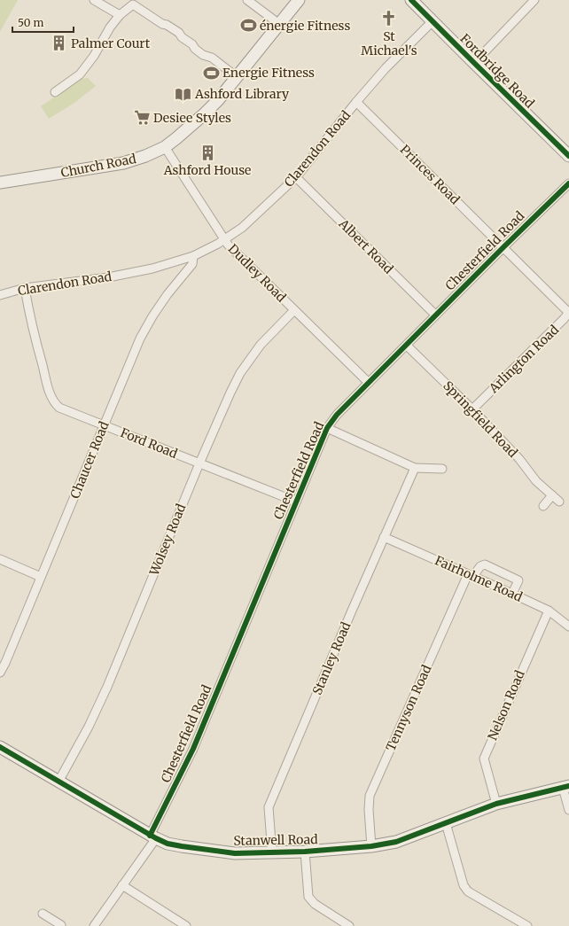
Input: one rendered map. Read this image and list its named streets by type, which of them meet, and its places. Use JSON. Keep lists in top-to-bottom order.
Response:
{
  "streets": {
    "street": [
      "Fordbridge Road",
      "Clarendon Road",
      "Church Road",
      "Princes Road",
      "Albert Road",
      "Chesterfield Road",
      "Dudley Road",
      "Arlington Road",
      "Springfield Road",
      "Ford Road",
      "Chaucer Road",
      "Wolsey Road",
      "Fairholme Road",
      "Stanley Road",
      "Nelson Road",
      "Tennyson Road",
      "Stanwell Road"
    ]
  },
  "crossings": [
    ["Fordbridge Road", "Clarendon Road"],
    ["Clarendon Road", "Princes Road"],
    ["Clarendon Road", "Albert Road"],
    ["Clarendon Road", "Dudley Road"],
    ["Clarendon Road", "Ford Road"],
    ["Clarendon Road", "Chaucer Road"],
    ["Church Road", "Dudley Road"],
    ["Princes Road", "Chesterfield Road"],
    ["Princes Road", "Arlington Road"],
    ["Albert Road", "Chesterfield Road"],
    ["Chesterfield Road", "Dudley Road"],
    ["Chesterfield Road", "Arlington Road"],
    ["Chesterfield Road", "Springfield Road"],
    ["Chesterfield Road", "Ford Road"],
    ["Chesterfield Road", "Stanwell Road"],
    ["Dudley Road", "Wolsey Road"],
    ["Arlington Road", "Springfield Road"],
    ["Ford Road", "Chaucer Road"],
    ["Ford Road", "Wolsey Road"],
    ["Wolsey Road", "Stanwell Road"],
    ["Fairholme Road", "Stanley Road"],
    ["Fairholme Road", "Nelson Road"],
    ["Fairholme Road", "Tennyson Road"],
    ["Stanley Road", "Stanwell Road"],
    ["Nelson Road", "Stanwell Road"],
    ["Tennyson Road", "Stanwell Road"]
  ],
  "places": {
    "church": ["St Michael's"],
    "sports": ["énergie Fitness", "Energie Fitness"],
    "building": ["Palmer Court", "Ashford House"],
    "library": ["Ashford Library"],
    "supermarket": ["Desiee Styles"]
  },
  "scale_bar": "50 m"
}
